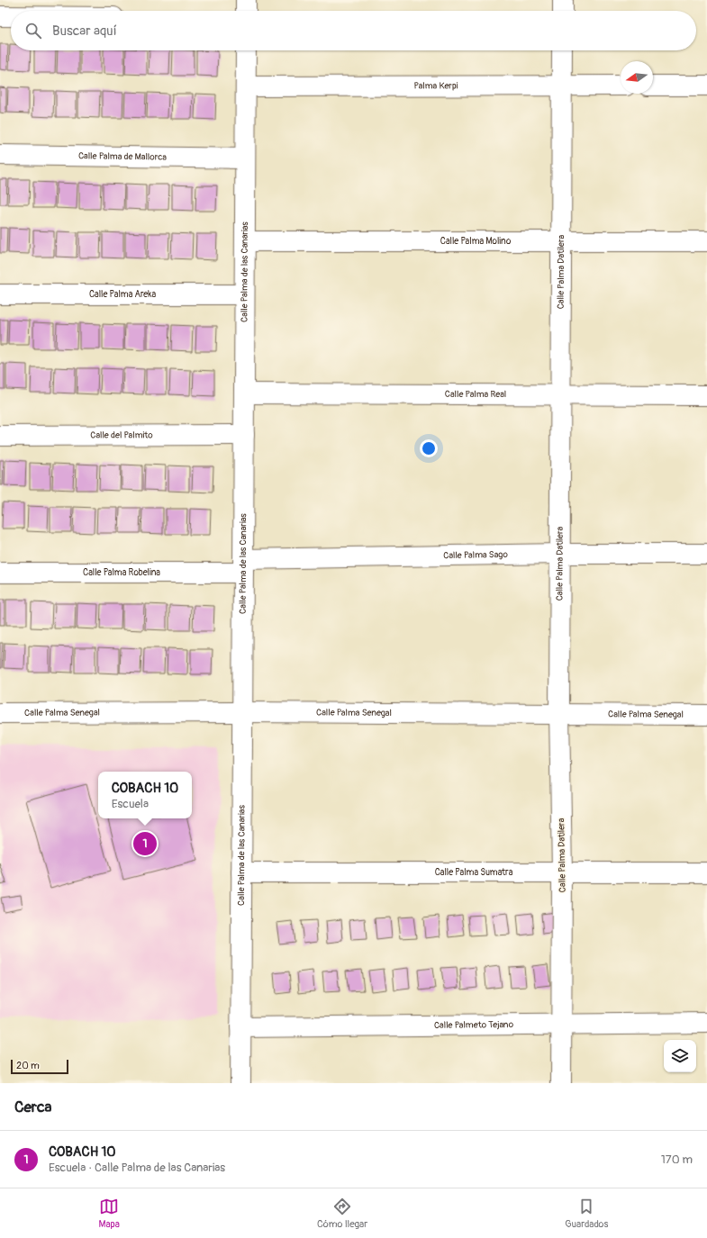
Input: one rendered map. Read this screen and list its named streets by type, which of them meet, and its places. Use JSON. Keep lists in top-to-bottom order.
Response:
{
  "streets": {
    "street": [
      "Palma Kerpi",
      "Calle Palma de Mallorca",
      "Calle Palma Molino",
      "Calle Palma de las Canarias",
      "Calle Palma Datilera",
      "Calle Palma Areka",
      "Calle Palma Real",
      "Calle del Palmito",
      "Calle Palma Sago",
      "Calle Palma Robelina",
      "Calle Palma Senegal",
      "Calle Palma Sumatra",
      "Calle Palmeto Tejano"
    ]
  },
  "crossings": [
    ["Palma Kerpi", "Calle Palma de las Canarias"],
    ["Palma Kerpi", "Calle Palma Datilera"],
    ["Calle Palma de Mallorca", "Calle Palma de las Canarias"],
    ["Calle Palma Molino", "Calle Palma de las Canarias"],
    ["Calle Palma Molino", "Calle Palma Datilera"],
    ["Calle Palma de las Canarias", "Calle Palma Areka"],
    ["Calle Palma de las Canarias", "Calle Palma Real"],
    ["Calle Palma de las Canarias", "Calle del Palmito"],
    ["Calle Palma de las Canarias", "Calle Palma Sago"],
    ["Calle Palma de las Canarias", "Calle Palma Robelina"],
    ["Calle Palma de las Canarias", "Calle Palma Senegal"],
    ["Calle Palma de las Canarias", "Calle Palma Sumatra"],
    ["Calle Palma de las Canarias", "Calle Palmeto Tejano"],
    ["Calle Palma Datilera", "Calle Palma Real"],
    ["Calle Palma Datilera", "Calle Palma Sago"],
    ["Calle Palma Datilera", "Calle Palma Senegal"],
    ["Calle Palma Datilera", "Calle Palma Sumatra"],
    ["Calle Palma Datilera", "Calle Palmeto Tejano"],
    ["Calle Palma Sago", "Calle Palma Robelina"]
  ],
  "scale_bar": "20 m",
  "north": "left",
  "page": {
    "search": "Buscar aquí",
    "popup": ["COBACH 10", "Escuela"],
    "pins": "1",
    "scale": "20 m",
    "heading": "Cerca",
    "list": [
      {
        "mark": "1",
        "name": "COBACH 10",
        "note": "Escuela · Calle Palma de las Canarias",
        "value": "170 m"
      }
    ],
    "nav": ["Mapa", "Cómo llegar", "Guardados"]
  }
}
